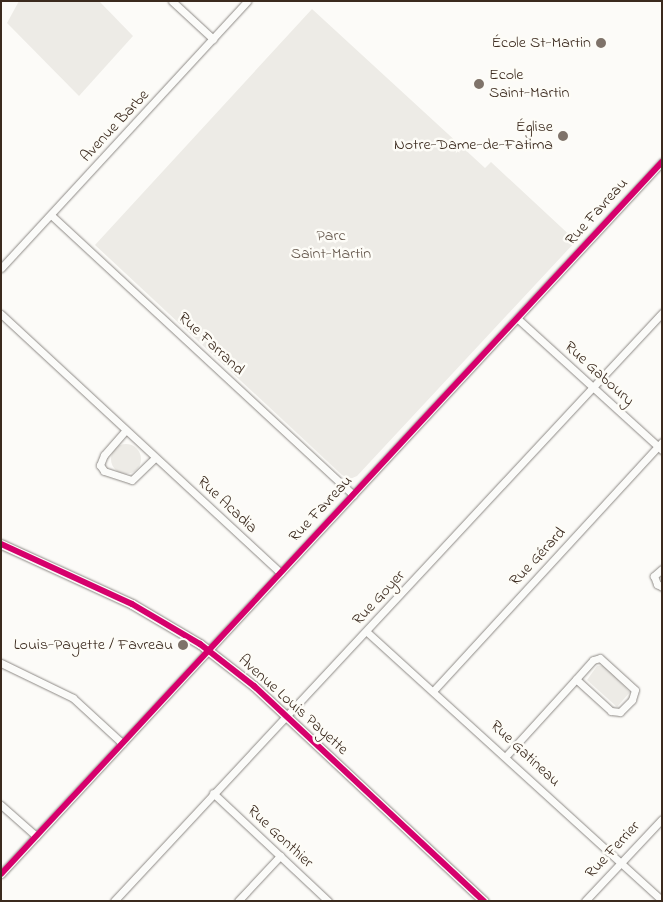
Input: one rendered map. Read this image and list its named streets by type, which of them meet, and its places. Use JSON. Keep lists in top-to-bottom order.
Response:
{
  "streets": {
    "street": [
      "Avenue Barbe",
      "Rue Favreau",
      "Rue Farrand",
      "Rue Gaboury",
      "Rue Acadia",
      "Rue Gérard",
      "Rue Goyer",
      "Avenue Louis Payette",
      "Rue Gatineau",
      "Rue Gonthier",
      "Rue Ferrier"
    ]
  },
  "crossings": [
    ["Avenue Barbe", "Rue Farrand"],
    ["Rue Favreau", "Rue Farrand"],
    ["Rue Favreau", "Rue Gaboury"],
    ["Rue Favreau", "Rue Acadia"],
    ["Rue Favreau", "Avenue Louis Payette"],
    ["Rue Gaboury", "Rue Gérard"],
    ["Rue Gaboury", "Rue Goyer"],
    ["Rue Gérard", "Rue Gatineau"],
    ["Rue Goyer", "Avenue Louis Payette"],
    ["Rue Goyer", "Rue Gatineau"],
    ["Rue Goyer", "Rue Gonthier"],
    ["Rue Gatineau", "Rue Ferrier"]
  ],
  "parks": ["Parc Saint-Martin"],
  "places": [
    "École St-Martin",
    "Ecole Saint-Martin",
    "Église Notre-Dame-de-Fatima",
    "Louis-Payette / Favreau"
  ]
}
